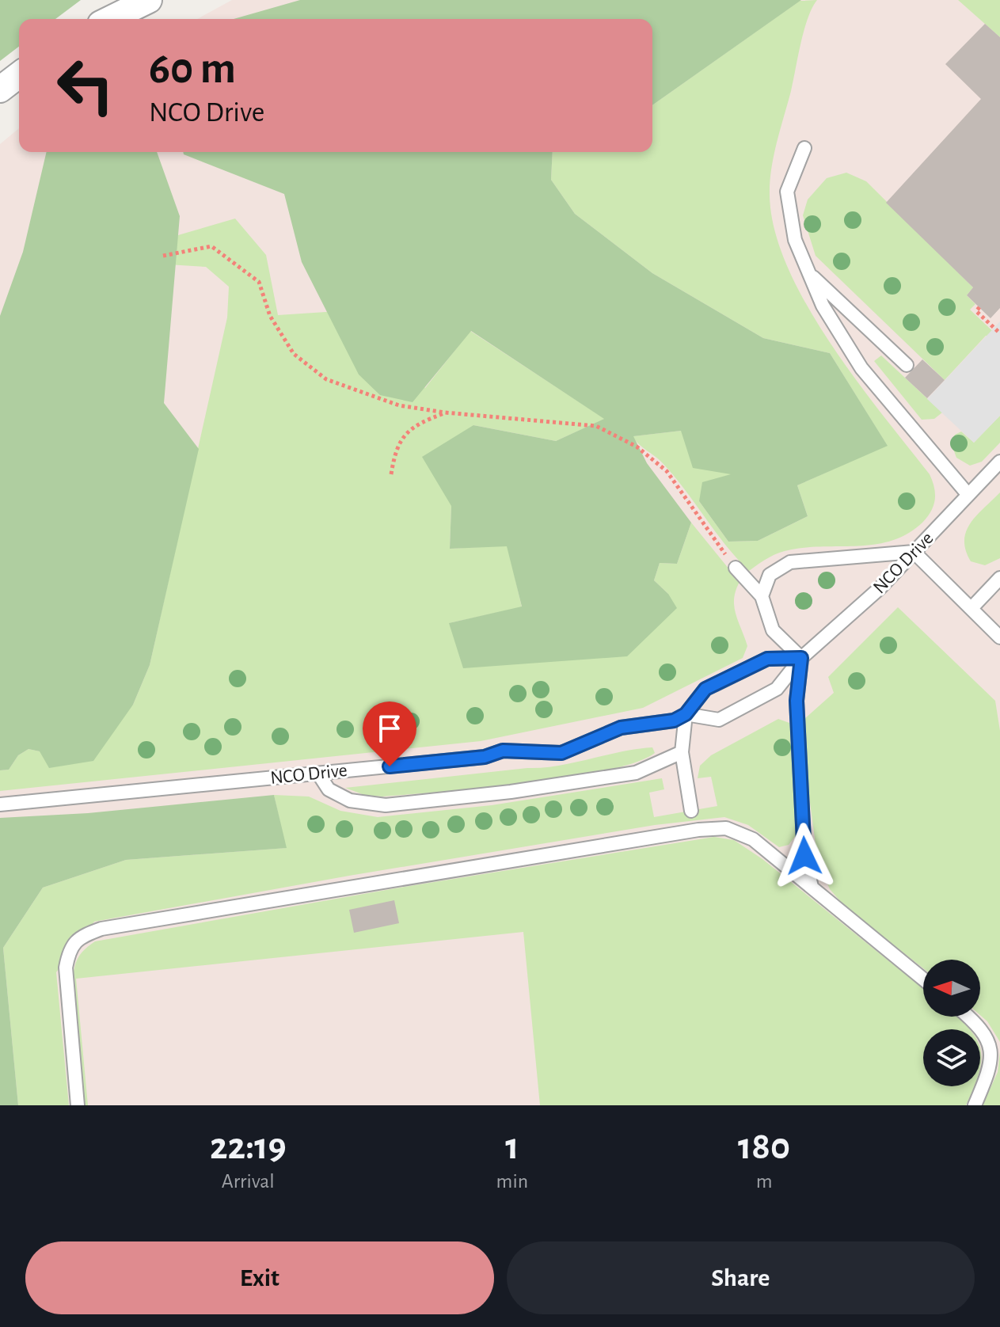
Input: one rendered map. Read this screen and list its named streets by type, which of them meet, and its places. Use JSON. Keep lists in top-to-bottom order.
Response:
{
  "streets": {
    "lane": ["NCO Drive"]
  },
  "north": "left",
  "page": {
    "turn": ["60 m", "NCO Drive"],
    "eta": [
      "22:19",
      "Arrival",
      "1",
      "min",
      "180",
      "m"
    ],
    "buttons": ["Exit", "Share"]
  }
}
